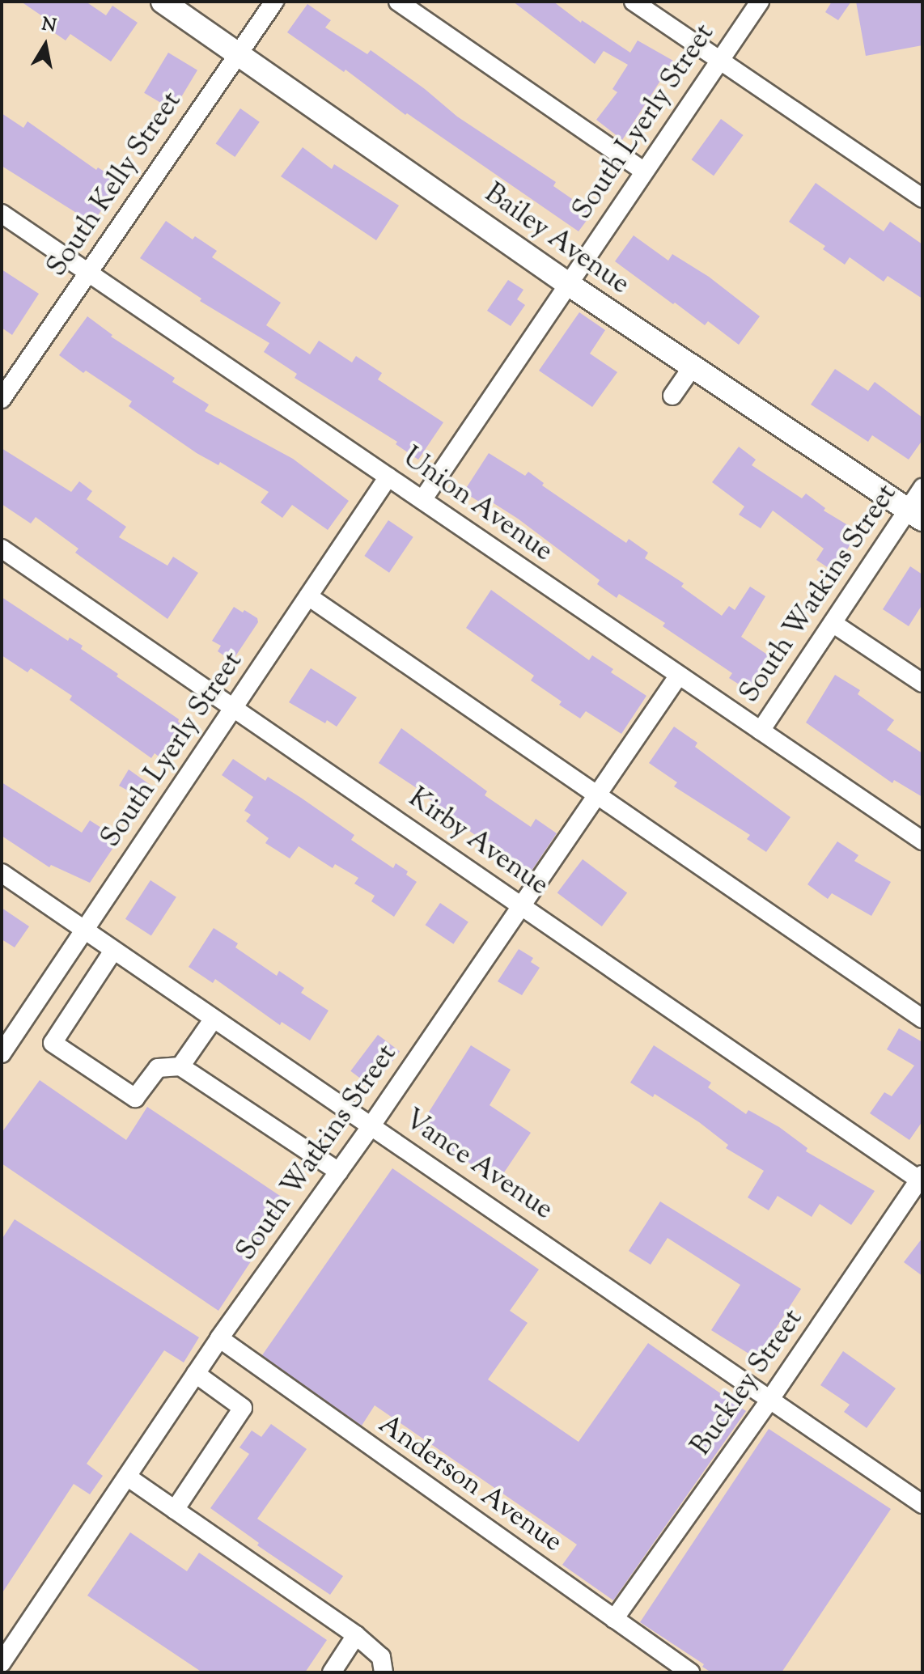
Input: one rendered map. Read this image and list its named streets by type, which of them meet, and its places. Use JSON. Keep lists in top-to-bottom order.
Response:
{
  "streets": {
    "main road": ["Bailey Avenue"],
    "street": [
      "South Lyerly Street",
      "South Kelly Street",
      "Union Avenue",
      "South Watkins Street",
      "Kirby Avenue",
      "Vance Avenue",
      "Buckley Street",
      "Anderson Avenue"
    ]
  },
  "crossings": [
    ["South Lyerly Street", "Bailey Avenue"],
    ["South Lyerly Street", "Union Avenue"],
    ["South Lyerly Street", "Kirby Avenue"],
    ["South Lyerly Street", "Vance Avenue"],
    ["South Kelly Street", "Bailey Avenue"],
    ["South Kelly Street", "Union Avenue"],
    ["Bailey Avenue", "South Watkins Street"],
    ["Union Avenue", "South Watkins Street"],
    ["South Watkins Street", "Kirby Avenue"],
    ["South Watkins Street", "Vance Avenue"],
    ["South Watkins Street", "Anderson Avenue"],
    ["Kirby Avenue", "Buckley Street"],
    ["Vance Avenue", "Buckley Street"],
    ["Buckley Street", "Anderson Avenue"]
  ],
  "north": "top"
}
